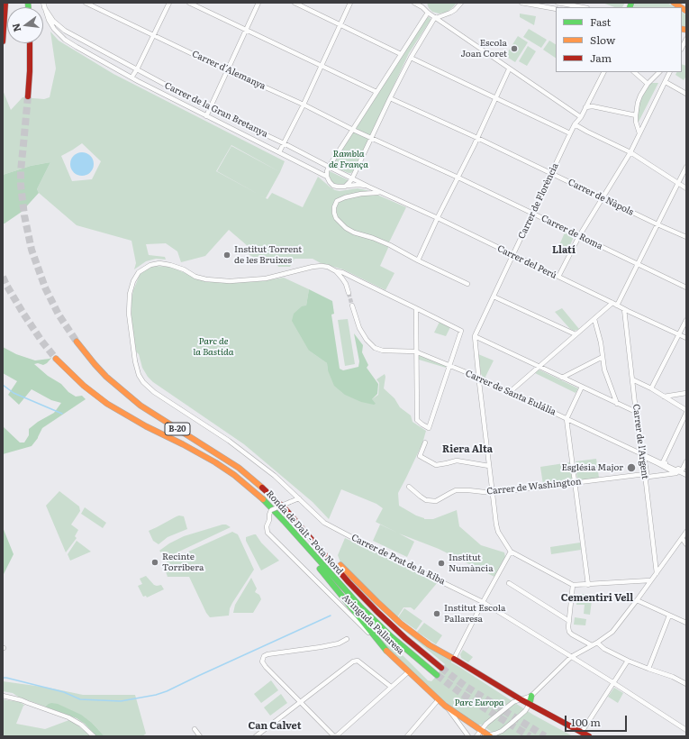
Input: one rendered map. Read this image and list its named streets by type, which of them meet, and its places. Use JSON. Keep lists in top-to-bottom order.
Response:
{
  "streets": {
    "main road": ["B-20", "Ronda de Dalt - Pota Nord", "Avinguda Pallaresa"],
    "street": [
      "Carrer d'Alemanya",
      "Carrer de la Gran Bretanya",
      "Carrer de Nàpols",
      "Carrer de Florència",
      "Carrer de Roma",
      "Carrer del Perú",
      "Carrer de Santa Eulália",
      "Carrer de l'Argent",
      "Carrer de Washington",
      "Carrer de Prat de la Riba"
    ]
  },
  "crossings": [
    ["Carrer d'Alemanya", "Carrer de Roma"],
    ["Carrer de la Gran Bretanya", "Carrer del Perú"],
    ["Carrer de Nàpols", "Carrer de Florència"],
    ["Carrer de Florència", "Carrer de Roma"],
    ["Carrer de Florència", "Carrer del Perú"],
    ["Carrer del Perú", "Carrer de l'Argent"],
    ["Carrer de Santa Eulália", "Carrer de l'Argent"],
    ["Carrer de l'Argent", "Carrer de Washington"],
    ["Ronda de Dalt - Pota Nord", "Avinguda Pallaresa"]
  ],
  "districts": [
    "Llatí",
    "Riera Alta",
    "Cementiri Vell",
    "Can Calvet"
  ],
  "parks": ["Rambla de França", "Parc de la Bastida", "Parc Europa"],
  "places": [
    "Escola Joan Coret",
    "Institut Torrent de les Bruixes",
    "Església Major",
    "Recinte Torribera",
    "Institut Numància",
    "Institut Escola Pallaresa"
  ],
  "legend": ["Fast", "Slow", "Jam"],
  "scale_bar": "100 m",
  "north": "left"
}
